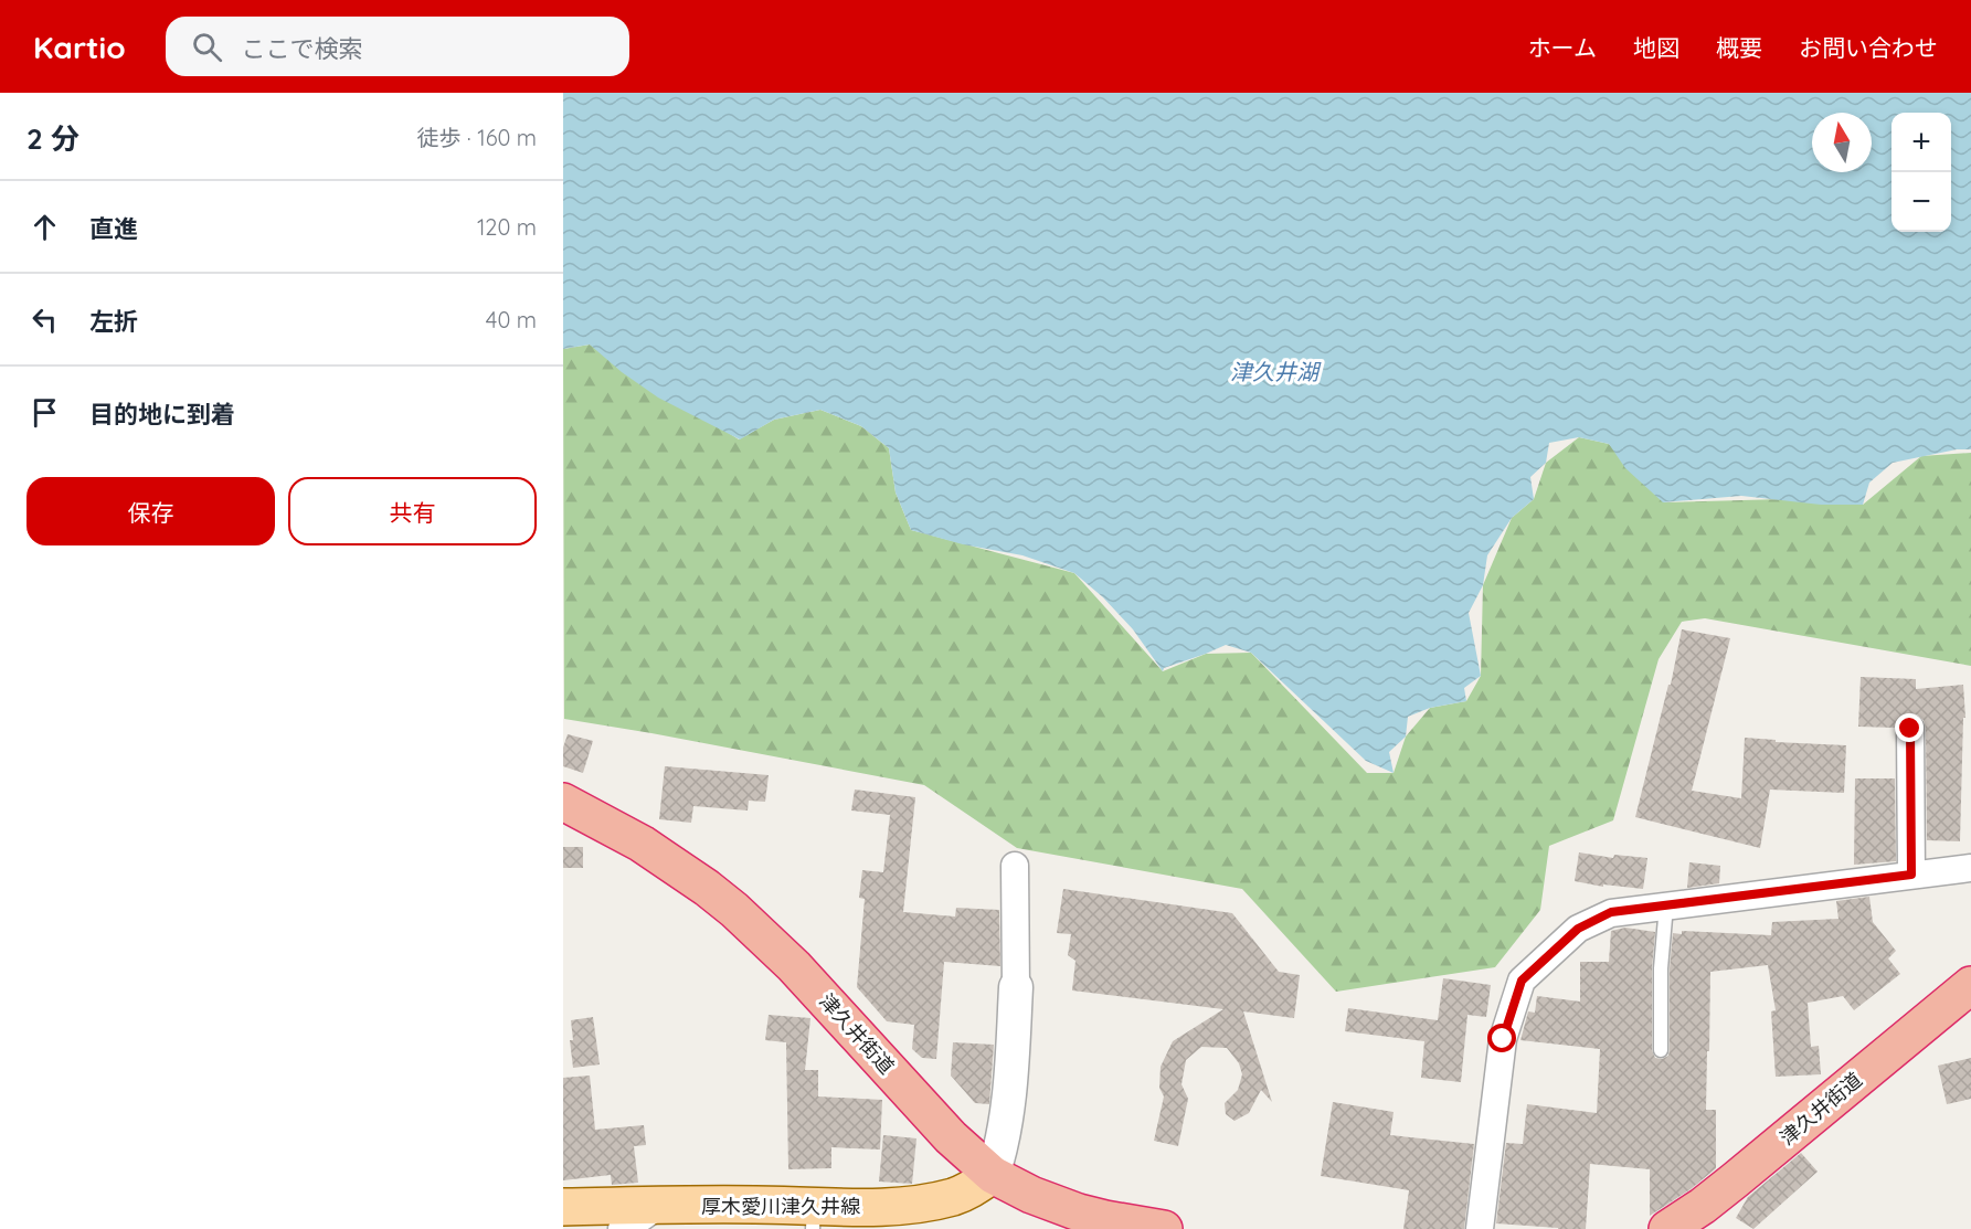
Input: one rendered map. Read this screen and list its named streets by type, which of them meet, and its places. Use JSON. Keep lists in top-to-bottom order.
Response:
{
  "streets": {
    "highway": ["津久井街道"],
    "main road": ["厚木愛川津久井線"]
  },
  "crossings": [
    ["津久井街道", "厚木愛川津久井線"]
  ],
  "water": ["津久井湖"],
  "north": "top",
  "page": {
    "header": "Kartio",
    "search": "ここで検索",
    "nav": [
      "ホーム",
      "地図",
      "概要",
      "お問い合わせ"
    ],
    "heading": ["2 分", "徒歩 · 160 m"],
    "map_buttons": ["+", "−"],
    "list": [
      ["直進", "120 m"],
      ["左折", "40 m"],
      "目的地に到着"
    ],
    "buttons": ["保存", "共有"]
  }
}
